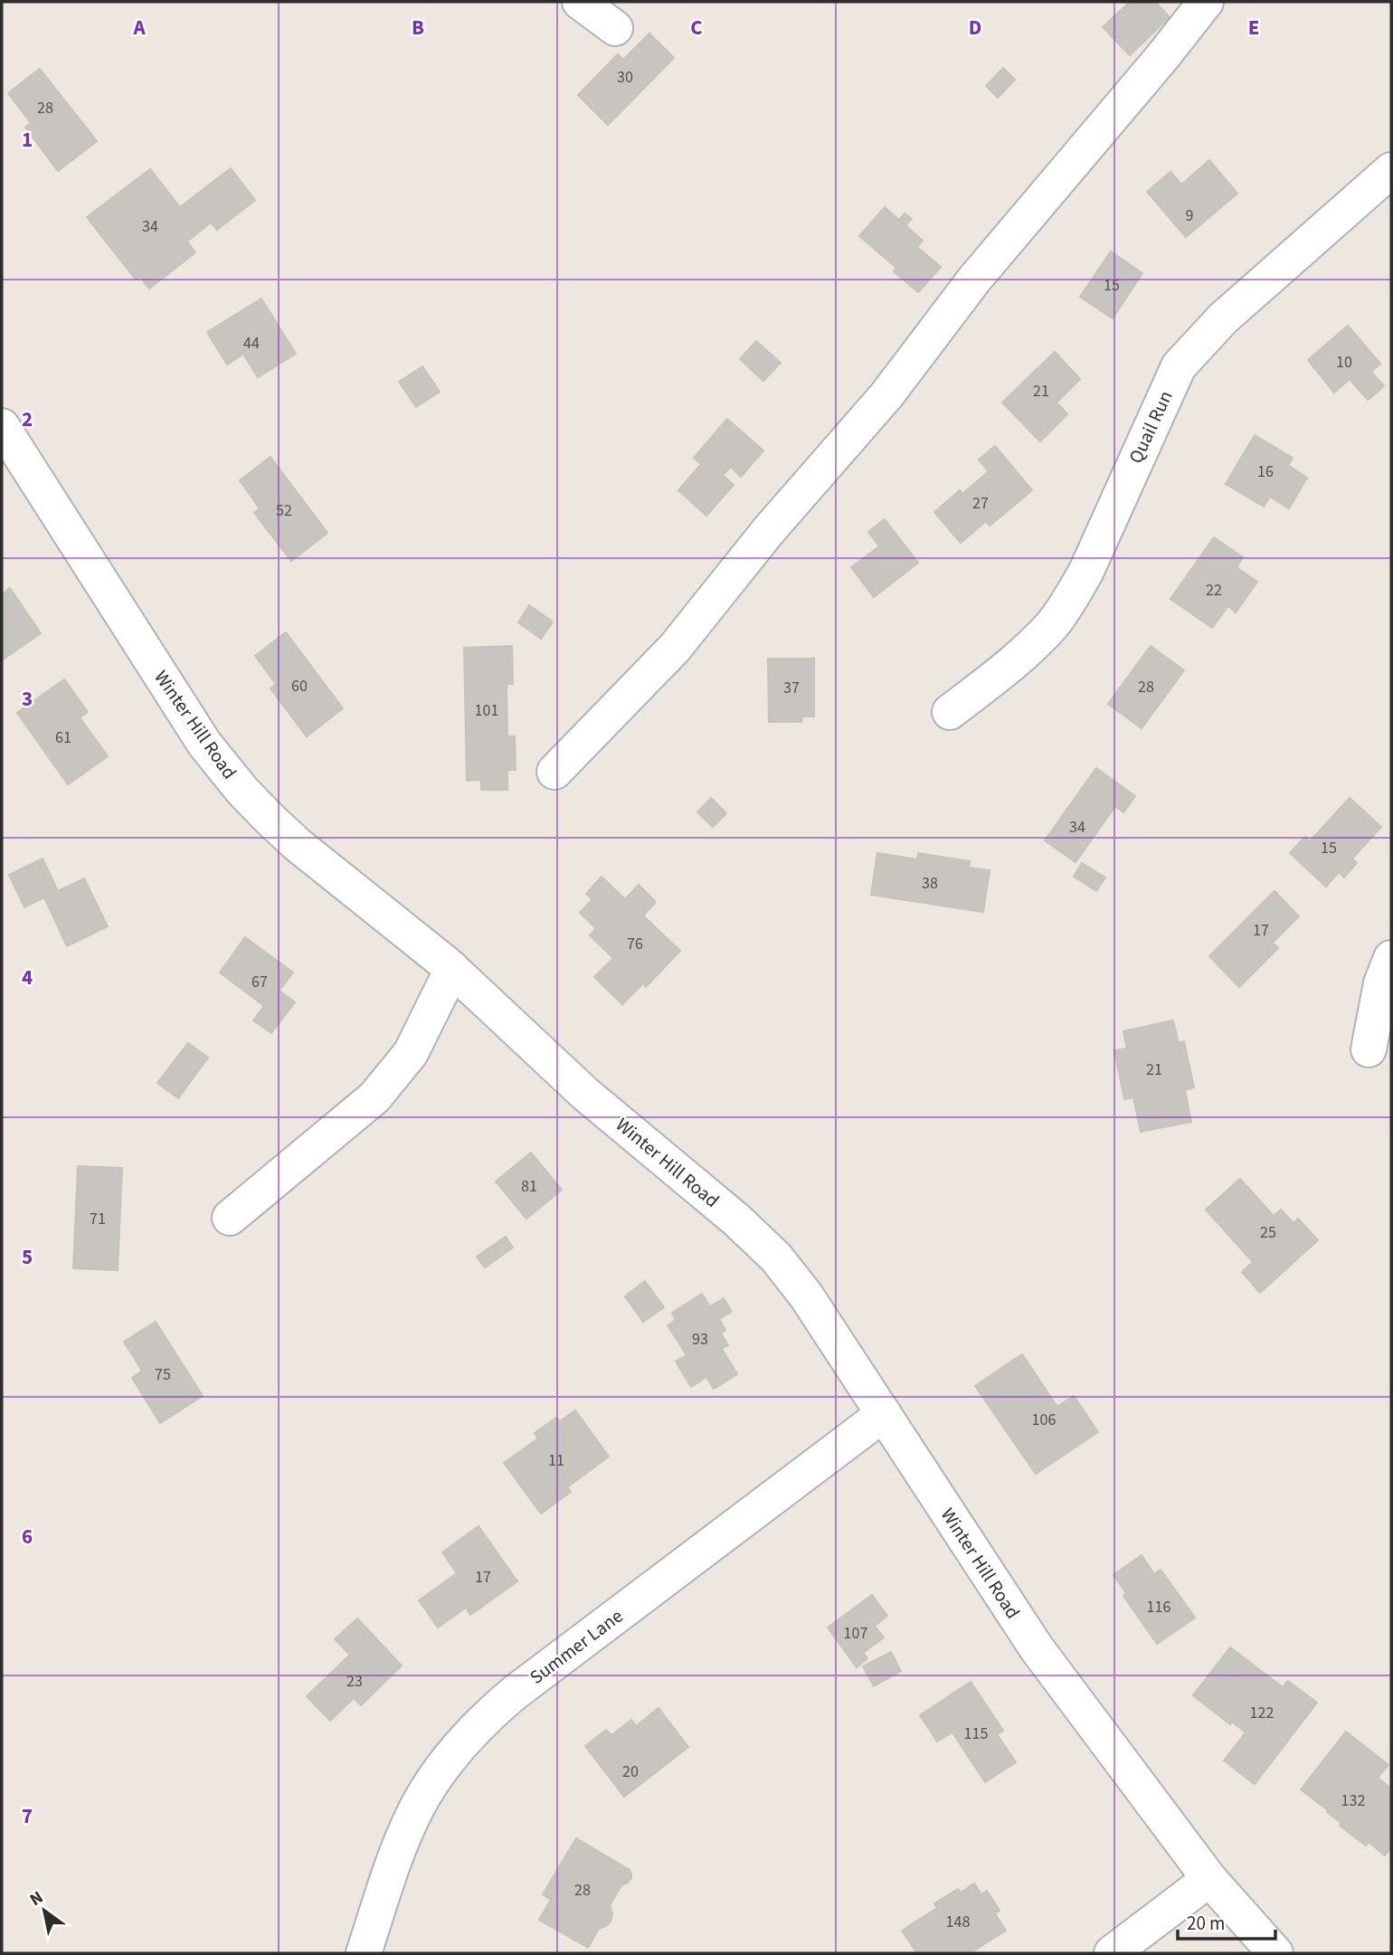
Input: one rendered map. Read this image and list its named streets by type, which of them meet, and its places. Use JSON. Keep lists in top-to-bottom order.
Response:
{
  "streets": {
    "street": ["Quail Run", "Winter Hill Road", "Summer Lane"]
  },
  "crossings": [
    ["Winter Hill Road", "Summer Lane"]
  ],
  "house_numbers": [
    "30",
    "28",
    "9",
    "34",
    "15",
    "44",
    "10",
    "21",
    "16",
    "27",
    "52",
    "22",
    "60",
    "28",
    "37",
    "101",
    "61",
    "34",
    "15",
    "38",
    "17",
    "76",
    "67",
    "21",
    "81",
    "71",
    "25",
    "93",
    "75",
    "106",
    "11",
    "17",
    "116",
    "107",
    "23",
    "122",
    "115",
    "20",
    "132",
    "28",
    "148"
  ],
  "scale_bar": "20 m",
  "north": "top left",
  "grid": {
    "columns": [
      "A",
      "B",
      "C",
      "D",
      "E"
    ],
    "rows": [
      "1",
      "2",
      "3",
      "4",
      "5",
      "6",
      "7"
    ]
  }
}
